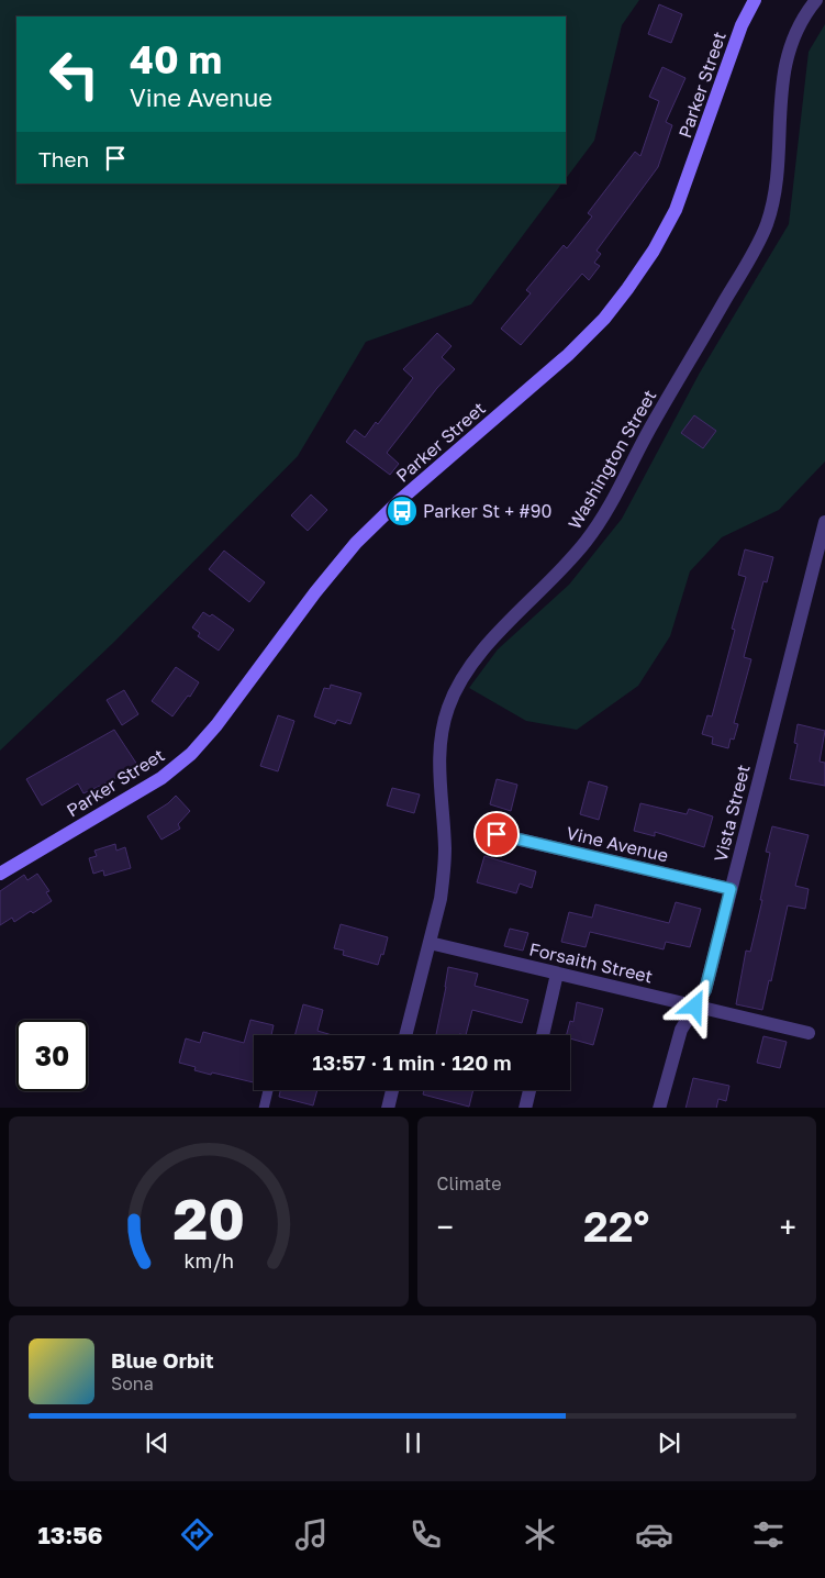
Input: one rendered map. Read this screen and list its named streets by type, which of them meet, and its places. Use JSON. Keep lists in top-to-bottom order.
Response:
{
  "streets": {
    "street": [
      "Parker Street",
      "Washington Street",
      "Vista Street",
      "Vine Avenue",
      "Forsaith Street"
    ]
  },
  "crossings": [
    ["Washington Street", "Forsaith Street"],
    ["Vista Street", "Vine Avenue"],
    ["Vista Street", "Forsaith Street"]
  ],
  "places": {
    "bus stop": ["Parker St + #90"]
  },
  "page": {
    "turn": ["40 m", "Vine Avenue"],
    "then": "Then",
    "limit": "30",
    "trip": "13:57 · 1 min · 120 m",
    "tile": "Climate",
    "heat": ["−", "22°", "+"],
    "song": ["Blue Orbit", "Sona"],
    "tabs": "13:56",
    "gauge": ["20", "km/h"]
  }
}
